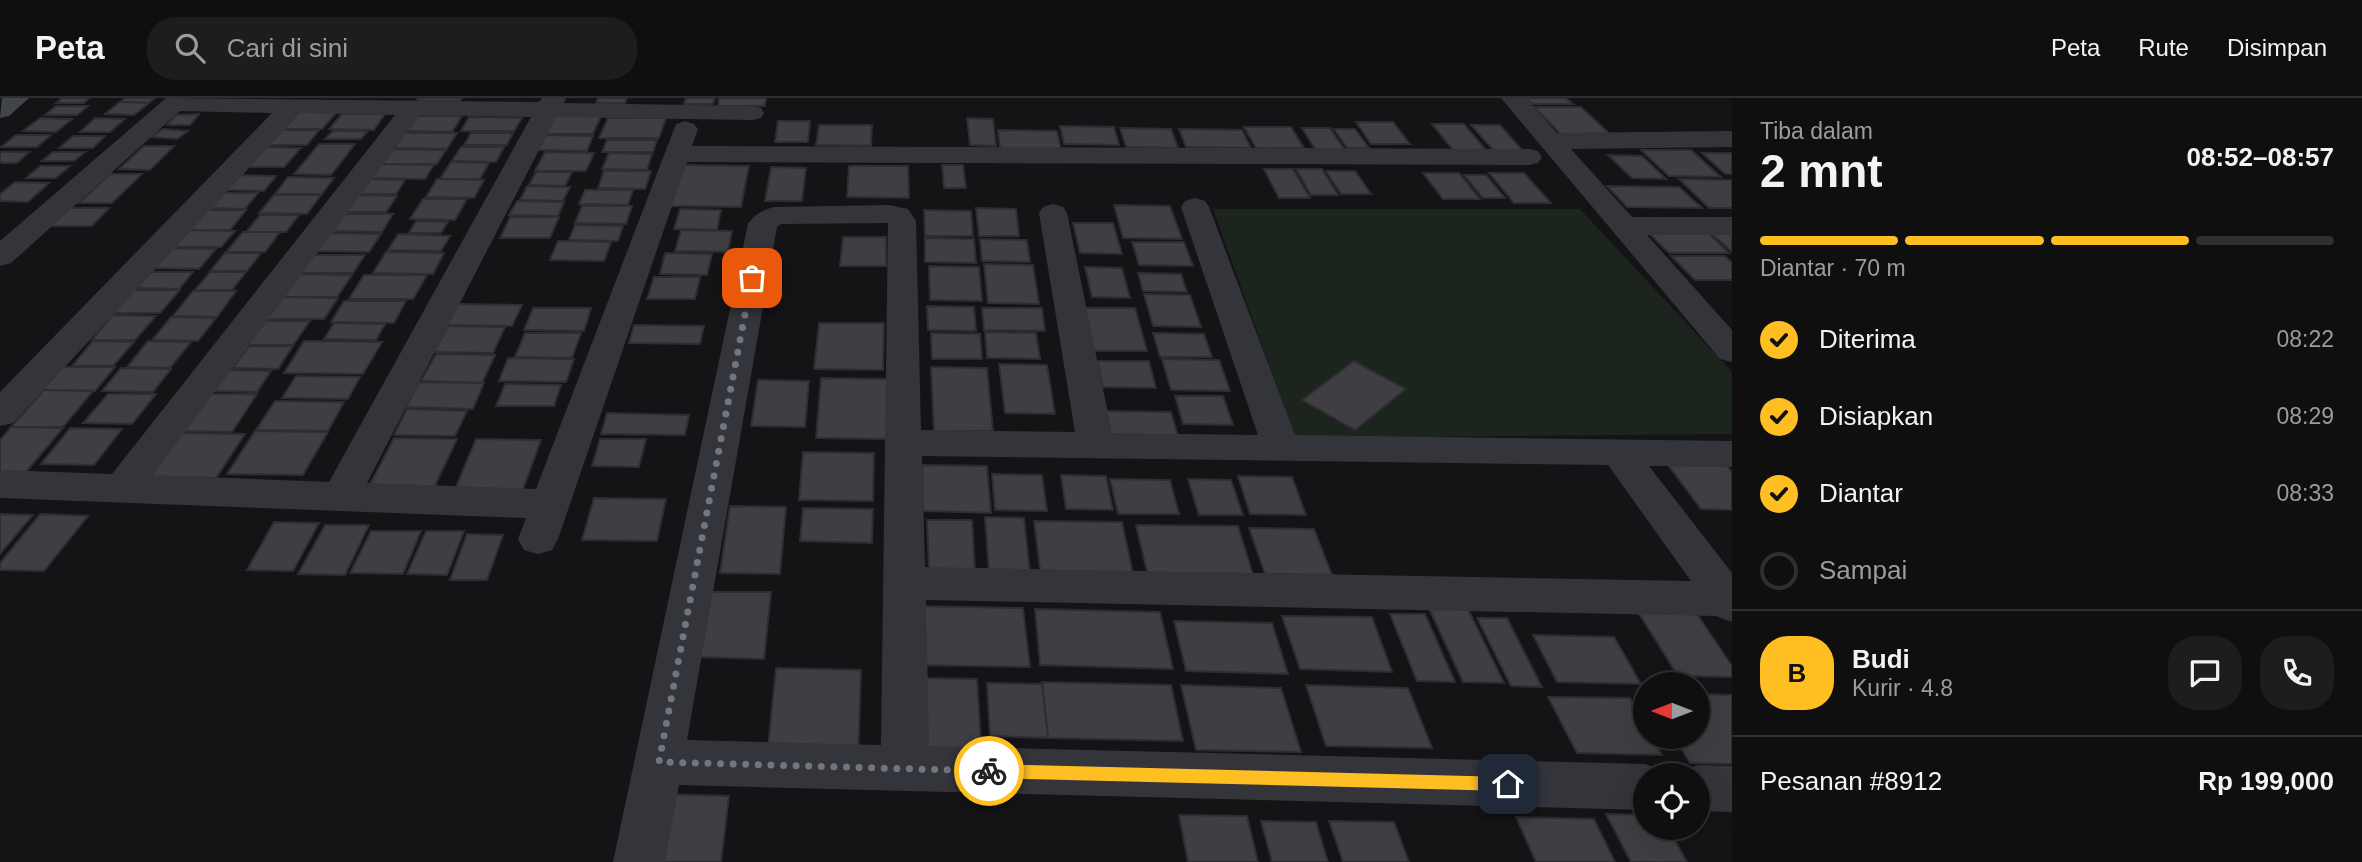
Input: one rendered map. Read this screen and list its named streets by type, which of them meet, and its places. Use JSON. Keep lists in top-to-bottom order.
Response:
{
  "north": "left",
  "page": {
    "header": "Peta",
    "search": "Cari di sini",
    "nav": ["Peta", "Rute", "Disimpan"],
    "heading": ["2 mnt", "Tiba dalam", "08:52–08:57"],
    "panel": [
      "Budi",
      "Kurir · 4.8",
      "Pesanan #8912",
      "Rp 199,000"
    ],
    "bar": "Diantar · 70 m",
    "list": [
      ["Diterima", "08:22"],
      ["Disiapkan", "08:29"],
      ["Diantar", "08:33"],
      "Sampai"
    ],
    "round": "B"
  }
}
